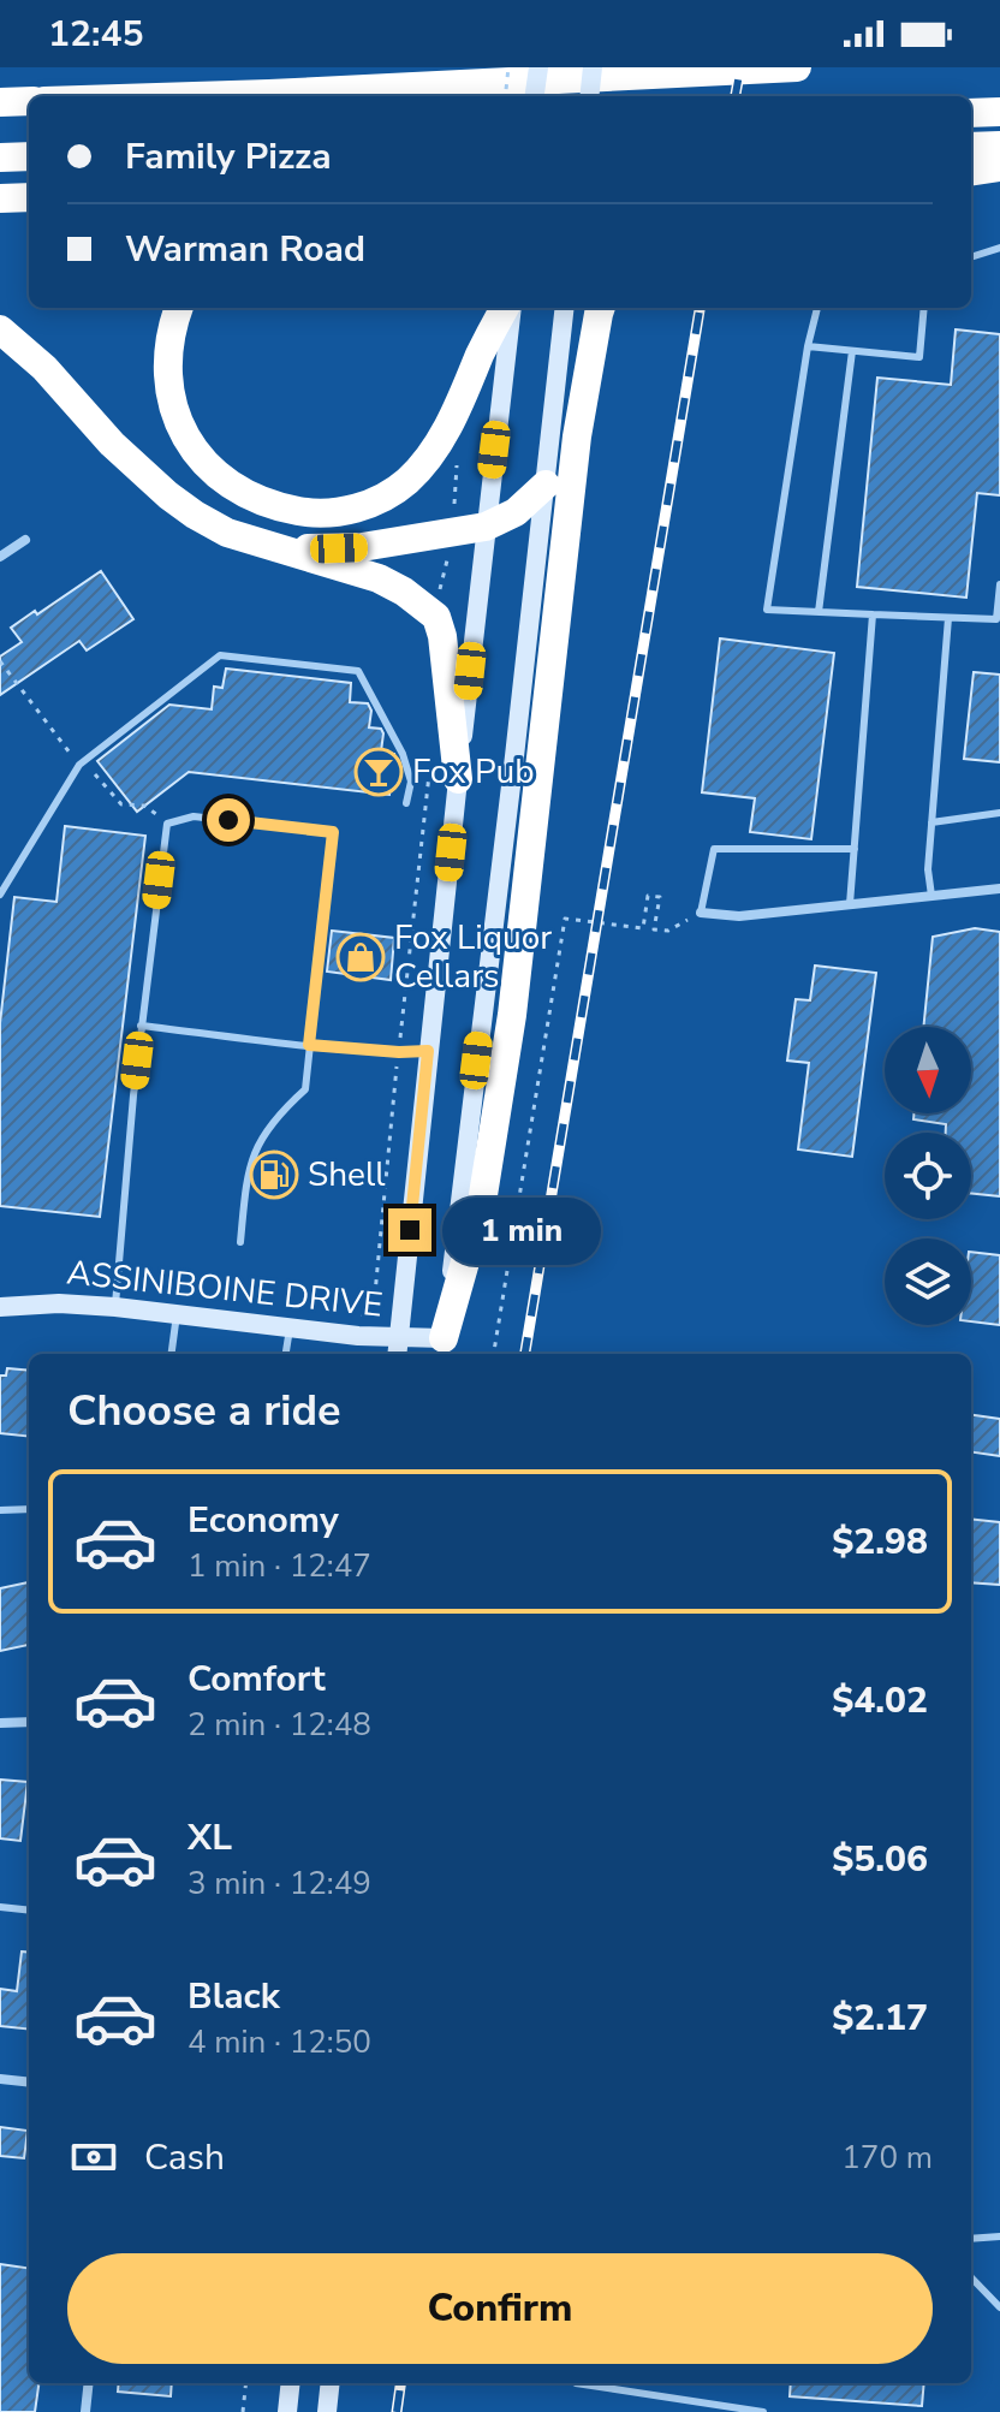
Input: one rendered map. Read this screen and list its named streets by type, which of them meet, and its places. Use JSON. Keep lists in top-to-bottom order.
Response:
{
  "streets": {
    "main road": ["ASSINIBOINE DRIVE"]
  },
  "places": {
    "bar": ["Fox Pub"],
    "shop": ["Fox Liquor Cellars"],
    "fuel station": ["Shell"]
  },
  "north": "bottom",
  "page": {
    "status": "12:45",
    "banner": ["Family Pizza", "Warman Road"],
    "bubble": "1 min",
    "heading": "Choose a ride",
    "list": [
      {
        "name": "Economy",
        "note": "1 min · 12:47",
        "value": "$2.98"
      },
      {
        "name": "Comfort",
        "note": "2 min · 12:48",
        "value": "$4.02"
      },
      {
        "name": "XL",
        "note": "3 min · 12:49",
        "value": "$5.06"
      },
      {
        "name": "Black",
        "note": "4 min · 12:50",
        "value": "$2.17"
      }
    ],
    "pay": ["Cash", "170 m"],
    "buttons": "Confirm"
  }
}
